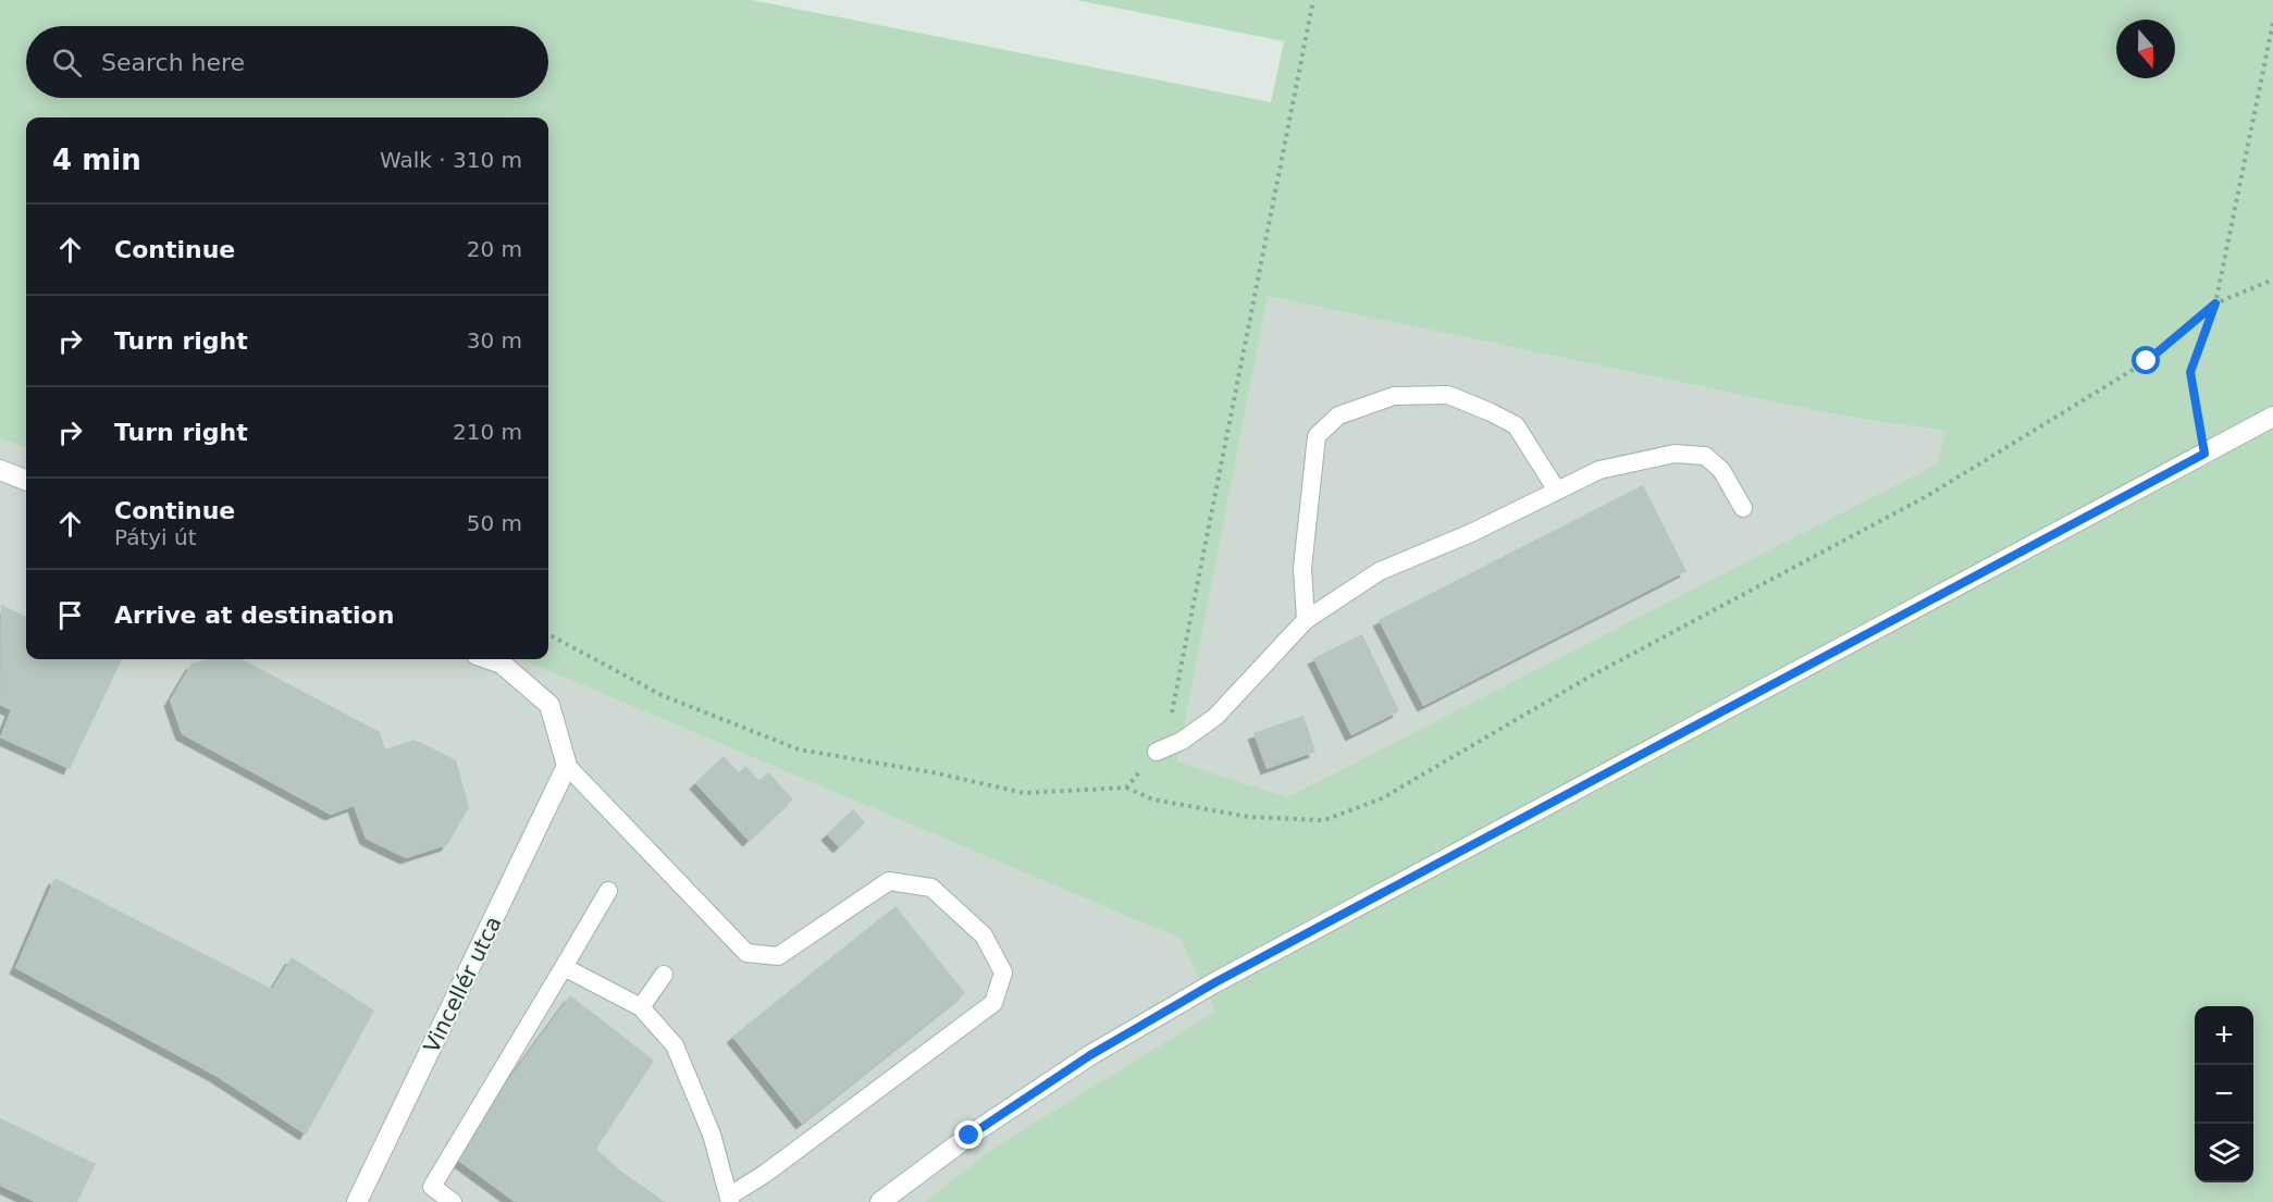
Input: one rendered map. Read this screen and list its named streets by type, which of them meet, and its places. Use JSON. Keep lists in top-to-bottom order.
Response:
{
  "streets": {
    "main road": ["Vincellér utca"]
  },
  "north": "bottom",
  "page": {
    "search": "Search here",
    "heading": ["4 min", "Walk · 310 m"],
    "list": [
      ["Continue", "20 m"],
      ["Turn right", "30 m"],
      ["Turn right", "210 m"],
      ["Continue", "Pátyi út", "50 m"],
      "Arrive at destination"
    ],
    "map_buttons": ["+", "−"]
  }
}
